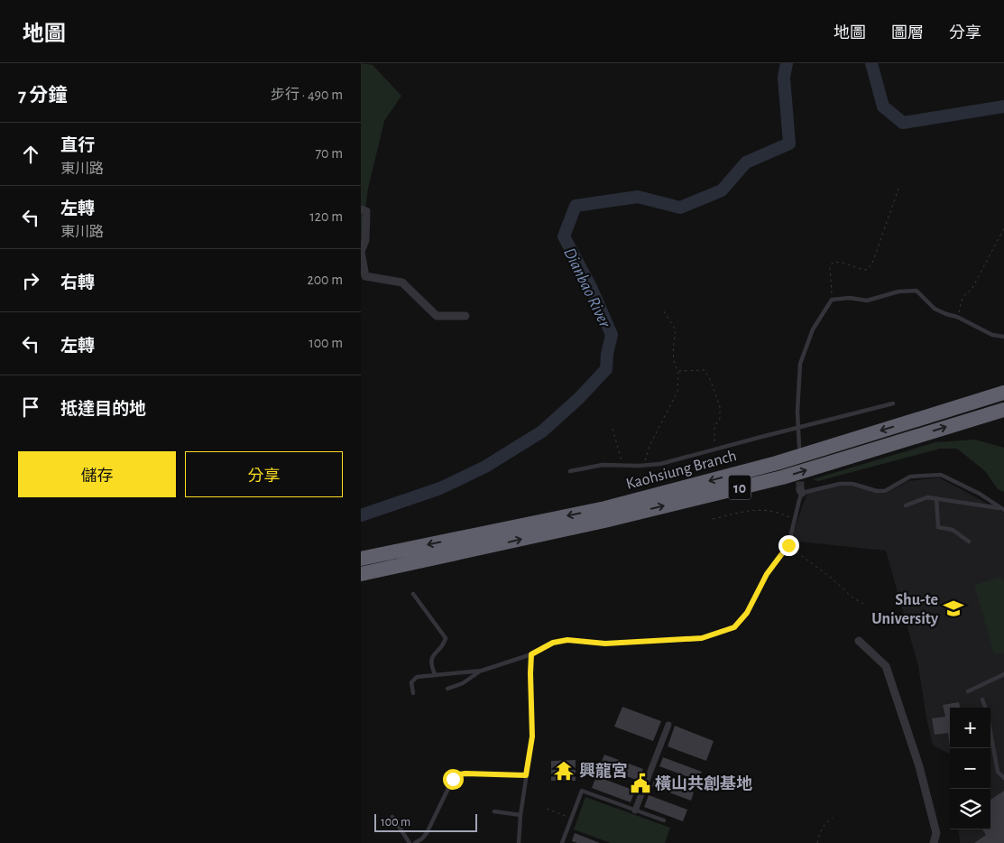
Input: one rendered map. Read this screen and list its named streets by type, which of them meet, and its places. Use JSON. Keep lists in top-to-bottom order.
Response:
{
  "streets": {
    "highway": ["Kaohsiung Branch", "10"]
  },
  "water": ["Dianbao River"],
  "places": {
    "school or university": ["Shu-te University"],
    "temple": ["興龍宮"],
    "public building": ["橫山共創基地"]
  },
  "scale_bar": "100 m",
  "page": {
    "header": "地圖",
    "nav": ["地圖", "圖層", "分享"],
    "heading": ["7 分鐘", "步行 · 490 m"],
    "list": [
      ["直行", "東川路", "70 m"],
      ["左轉", "東川路", "120 m"],
      ["右轉", "200 m"],
      ["左轉", "100 m"],
      "抵達目的地"
    ],
    "buttons": ["儲存", "分享"],
    "map_buttons": ["+", "−"],
    "scale": "100 m"
  }
}
